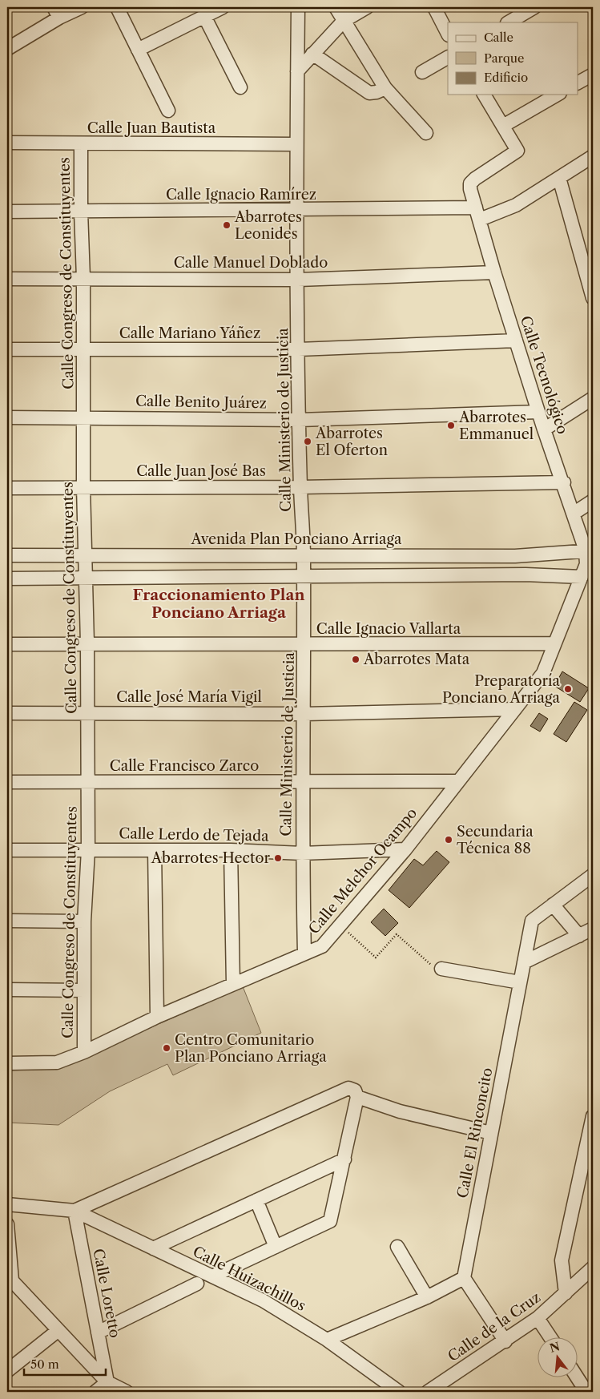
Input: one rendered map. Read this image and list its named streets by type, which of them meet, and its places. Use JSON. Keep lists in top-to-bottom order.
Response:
{
  "streets": {
    "street": [
      "Calle Juan Bautista",
      "Calle Ignacio Ramírez",
      "Calle Manuel Doblado",
      "Calle Congreso de Constituyentes",
      "Calle Mariano Yáñez",
      "Calle Tecnológico",
      "Calle Benito Juárez",
      "Calle Ministerio de Justicia",
      "Calle Juan José Bas",
      "Avenida Plan Ponciano Arriaga",
      "Calle Ignacio Vallarta",
      "Calle José María Vigil",
      "Calle Francisco Zarco",
      "Calle Lerdo de Tejada",
      "Calle Melchor Ocampo",
      "Calle El Rinconcito",
      "Calle Huizachillos",
      "Calle Loretto",
      "Calle de la Cruz"
    ]
  },
  "crossings": [
    ["Calle Juan Bautista", "Calle Congreso de Constituyentes"],
    ["Calle Juan Bautista", "Calle Ministerio de Justicia"],
    ["Calle Ignacio Ramírez", "Calle Congreso de Constituyentes"],
    ["Calle Ignacio Ramírez", "Calle Tecnológico"],
    ["Calle Ignacio Ramírez", "Calle Ministerio de Justicia"],
    ["Calle Manuel Doblado", "Calle Congreso de Constituyentes"],
    ["Calle Manuel Doblado", "Calle Tecnológico"],
    ["Calle Manuel Doblado", "Calle Ministerio de Justicia"],
    ["Calle Congreso de Constituyentes", "Calle Mariano Yáñez"],
    ["Calle Congreso de Constituyentes", "Calle Benito Juárez"],
    ["Calle Congreso de Constituyentes", "Calle Juan José Bas"],
    ["Calle Congreso de Constituyentes", "Avenida Plan Ponciano Arriaga"],
    ["Calle Congreso de Constituyentes", "Calle Ignacio Vallarta"],
    ["Calle Congreso de Constituyentes", "Calle José María Vigil"],
    ["Calle Congreso de Constituyentes", "Calle Francisco Zarco"],
    ["Calle Congreso de Constituyentes", "Calle Lerdo de Tejada"],
    ["Calle Congreso de Constituyentes", "Calle Melchor Ocampo"],
    ["Calle Mariano Yáñez", "Calle Tecnológico"],
    ["Calle Mariano Yáñez", "Calle Ministerio de Justicia"],
    ["Calle Tecnológico", "Calle Benito Juárez"],
    ["Calle Tecnológico", "Calle Juan José Bas"],
    ["Calle Tecnológico", "Avenida Plan Ponciano Arriaga"],
    ["Calle Tecnológico", "Calle Melchor Ocampo"],
    ["Calle Benito Juárez", "Calle Ministerio de Justicia"],
    ["Calle Ministerio de Justicia", "Calle Juan José Bas"],
    ["Calle Ministerio de Justicia", "Avenida Plan Ponciano Arriaga"],
    ["Calle Ministerio de Justicia", "Calle Ignacio Vallarta"],
    ["Calle Ministerio de Justicia", "Calle José María Vigil"],
    ["Calle Ministerio de Justicia", "Calle Francisco Zarco"],
    ["Calle Ministerio de Justicia", "Calle Lerdo de Tejada"],
    ["Calle Ministerio de Justicia", "Calle Melchor Ocampo"],
    ["Avenida Plan Ponciano Arriaga", "Calle Melchor Ocampo"],
    ["Calle Ignacio Vallarta", "Calle Melchor Ocampo"],
    ["Calle José María Vigil", "Calle Melchor Ocampo"],
    ["Calle Francisco Zarco", "Calle Melchor Ocampo"],
    ["Calle Lerdo de Tejada", "Calle Melchor Ocampo"],
    ["Calle Huizachillos", "Calle Loretto"]
  ],
  "districts": ["Fraccionamiento Plan Ponciano Arriaga"],
  "places": [
    "Abarrotes Leonides",
    "Abarrotes Emmanuel",
    "Abarrotes El Oferton",
    "Abarrotes Mata",
    "Preparatoría Ponciano Arriaga",
    "Secundaria Técnica 88",
    "Abarrotes Hector",
    "Centro Comunitario Plan Ponciano Arriaga"
  ],
  "legend": ["Calle", "Parque", "Edificio"],
  "scale_bar": "50 m",
  "north": "top"
}
